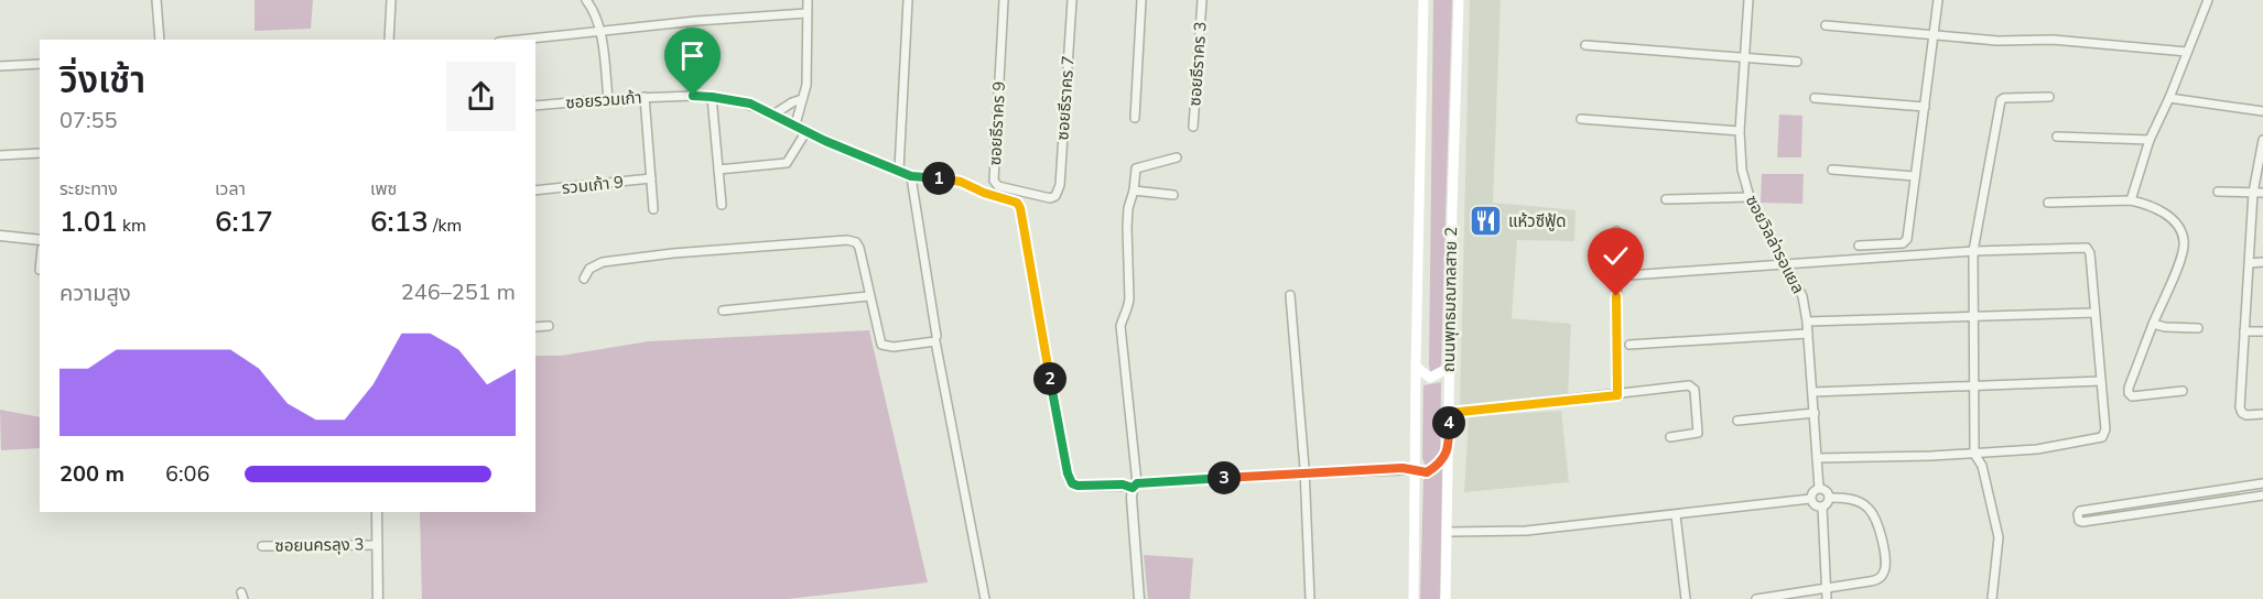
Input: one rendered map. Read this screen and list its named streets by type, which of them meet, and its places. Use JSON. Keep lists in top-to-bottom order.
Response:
{
  "streets": {
    "main road": ["ถนนพุทธมณฑลสาย 2"],
    "street": [
      "ซอยธีราคร 3",
      "ซอยธีราคร 7",
      "ซอยรวมเก้า",
      "ซอยธีราคร 9",
      "รวมเก้า 9",
      "ซอยวิลล่ารอแยล",
      "ซอยนครลุง 3"
    ]
  },
  "crossings": [
    ["ซอยธีราคร 7", "ซอยธีราคร 9"]
  ],
  "places": {
    "restaurant": ["แห้วซีฟู้ด"]
  },
  "page": {
    "heading": ["วิ่งเช้า", "07:55"],
    "stats": [
      ["ระยะทาง", "1.01 km"],
      ["เวลา", "6:17"],
      ["เพซ", "6:13 /km"]
    ],
    "pins": [
      "1",
      "2",
      "4",
      "3"
    ],
    "chart": ["ความสูง", "246–251 m"],
    "list": [
      {
        "name": "200 m",
        "note": "6:06"
      }
    ]
  }
}
